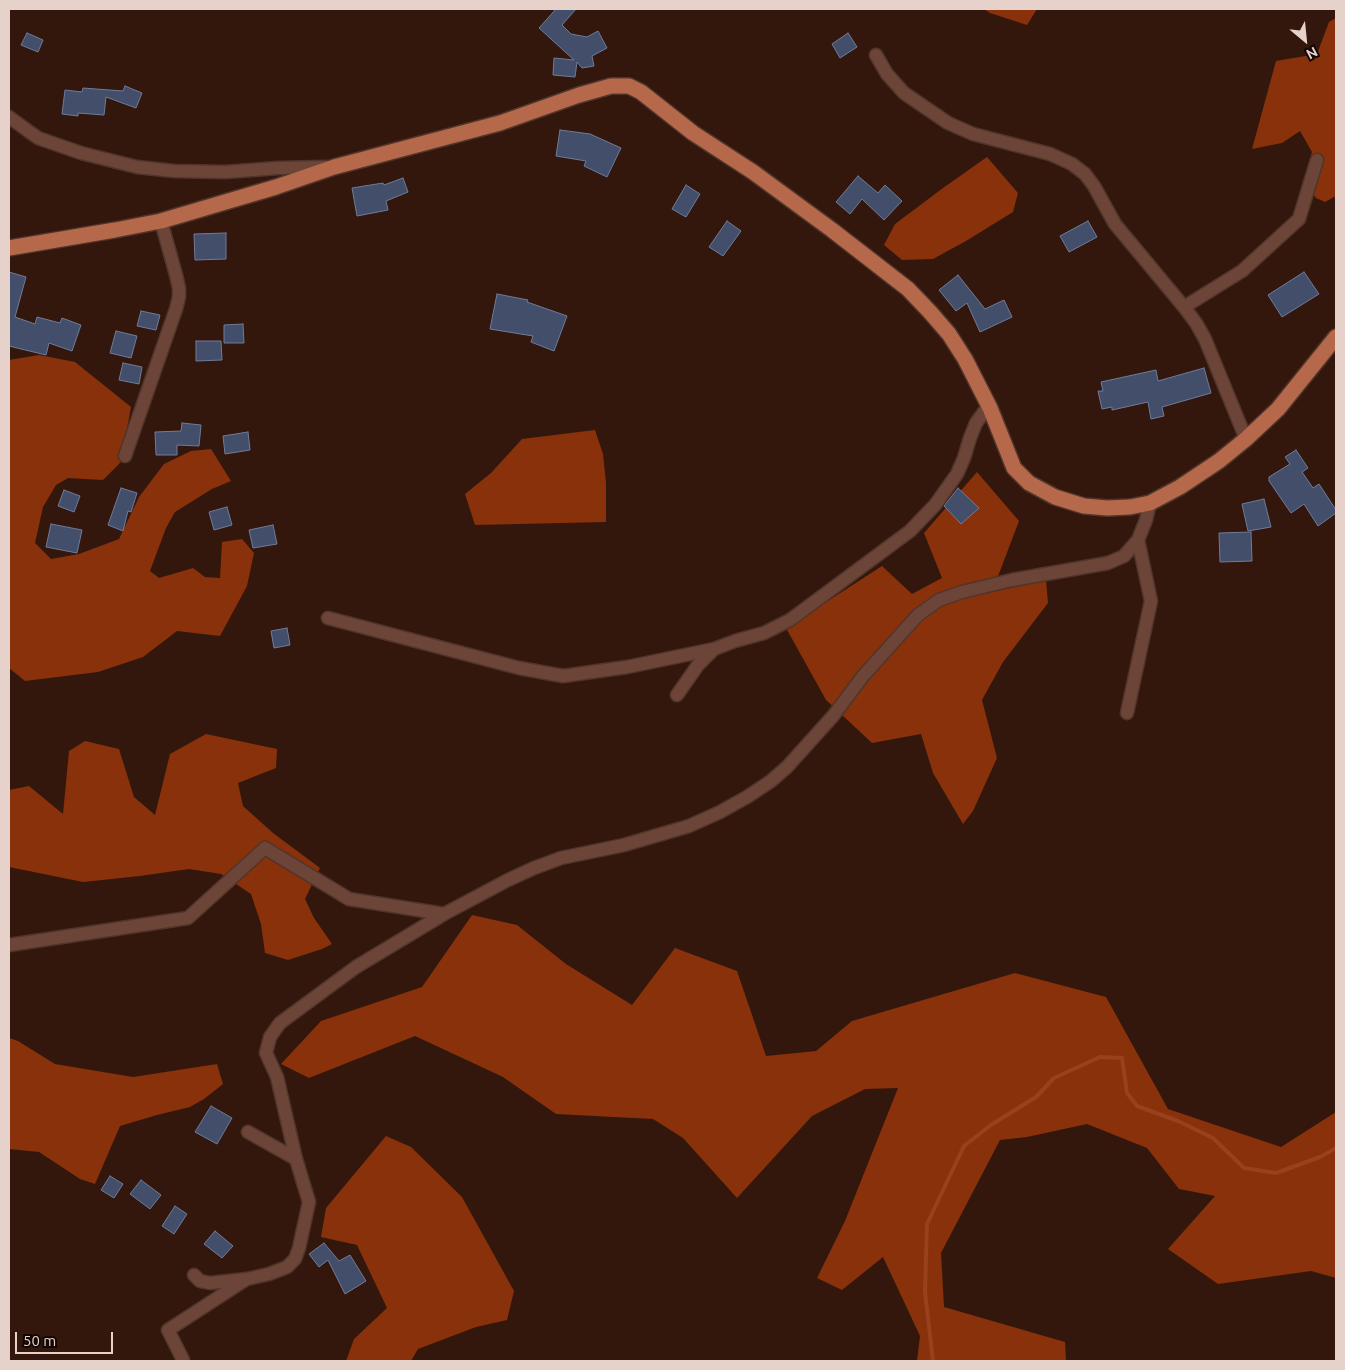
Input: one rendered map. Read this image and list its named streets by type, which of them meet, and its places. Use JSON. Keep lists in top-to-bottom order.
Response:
{
  "scale_bar": "50 m",
  "north": "bottom right"
}
